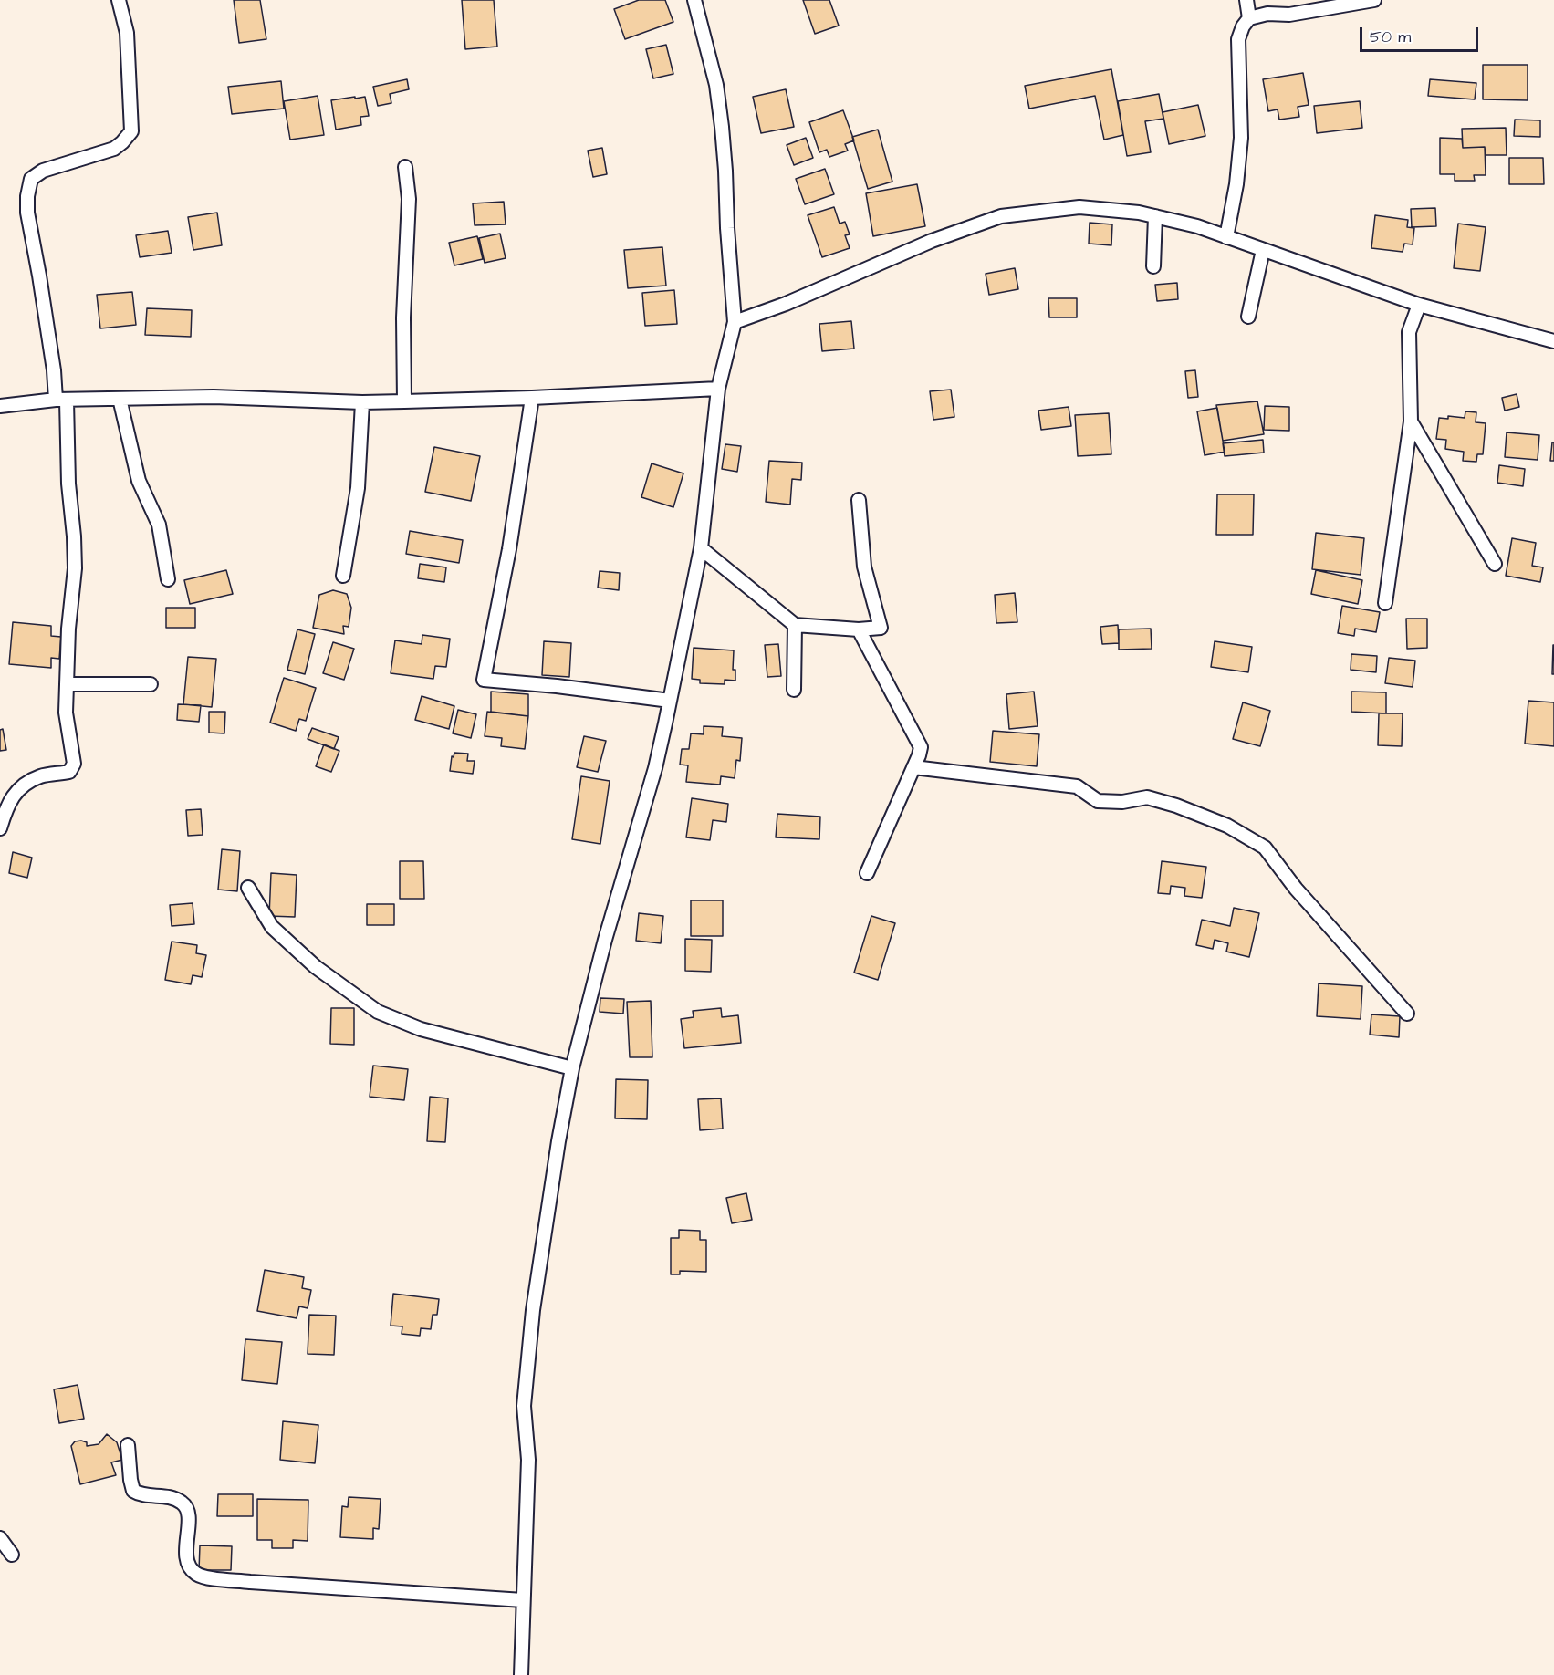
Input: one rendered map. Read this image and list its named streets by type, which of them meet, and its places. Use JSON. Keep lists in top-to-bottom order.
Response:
{
  "scale_bar": "50 m"
}
